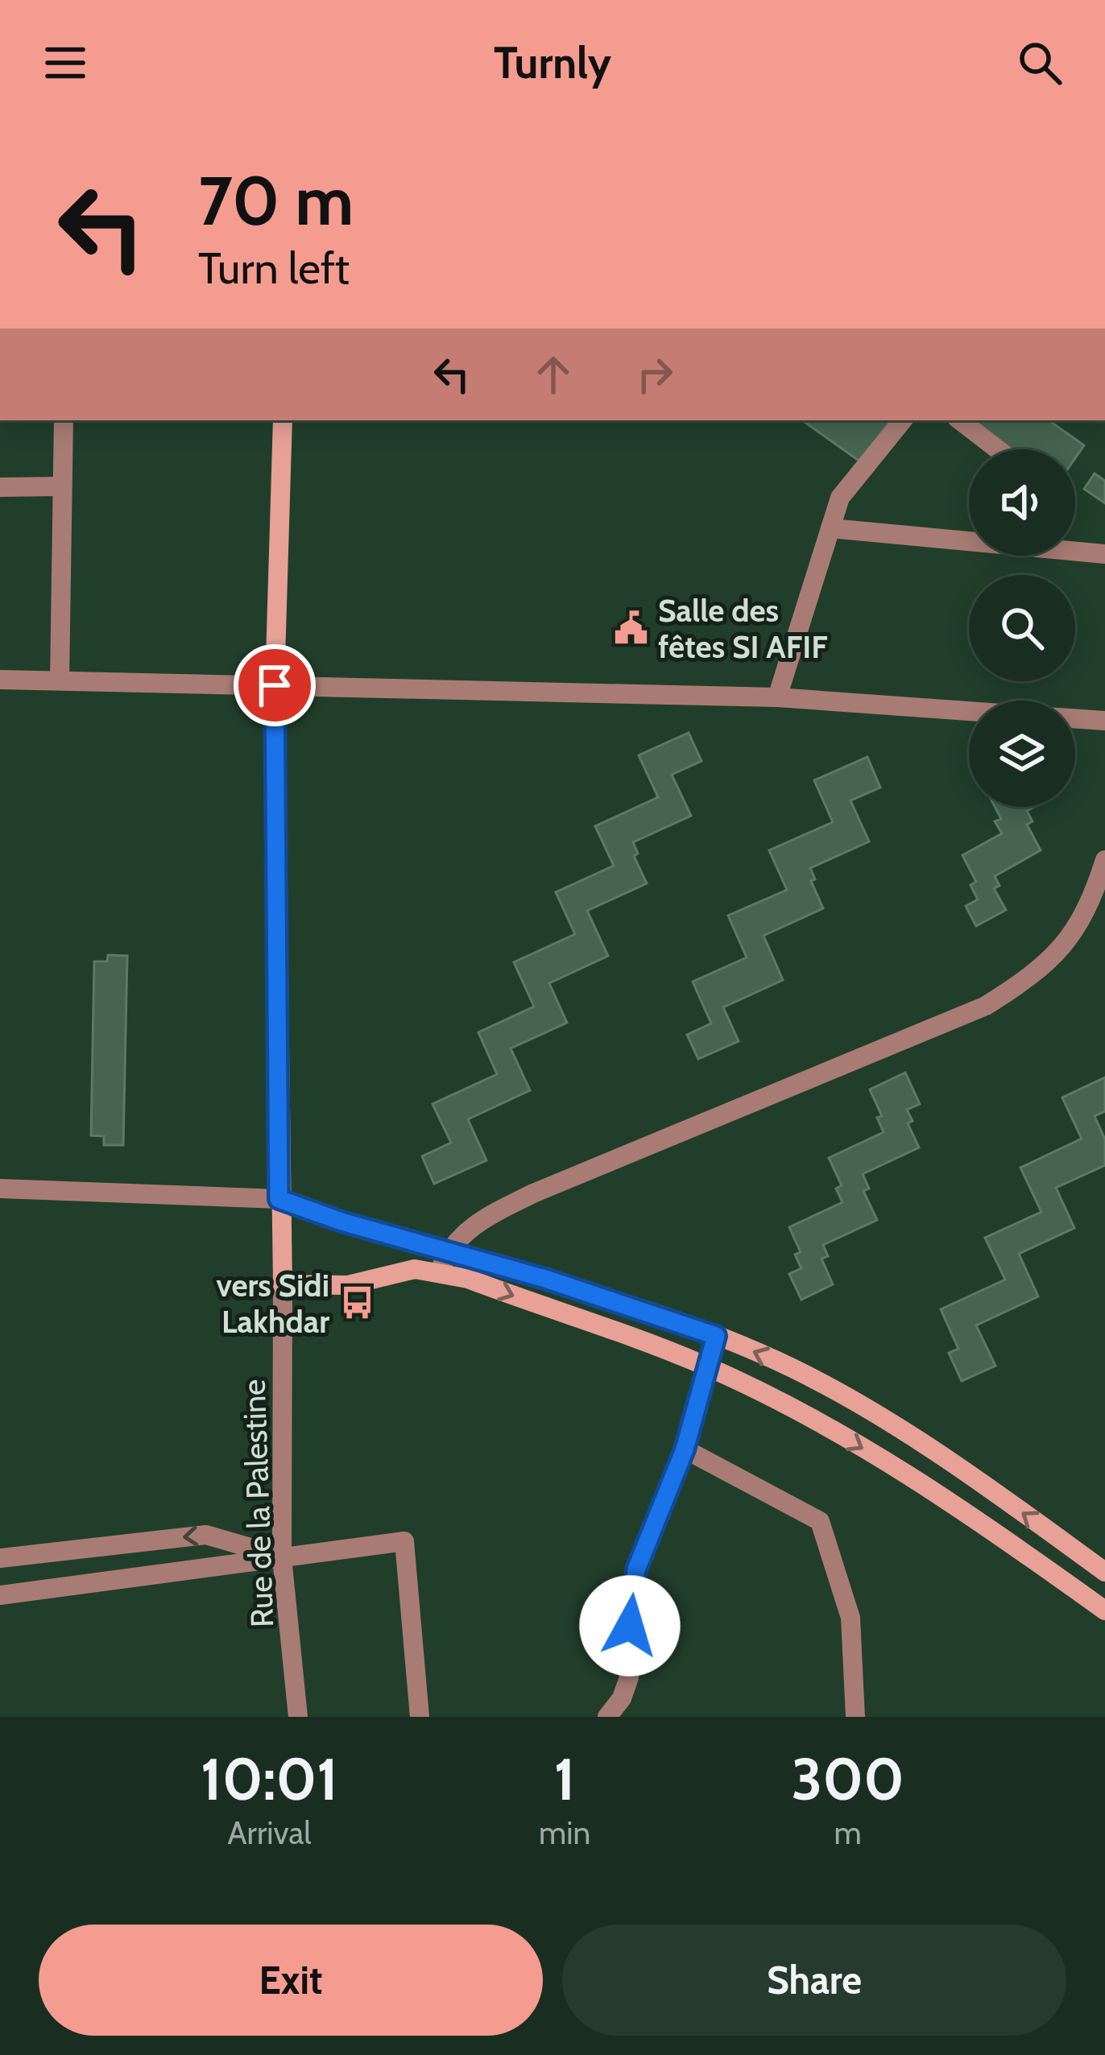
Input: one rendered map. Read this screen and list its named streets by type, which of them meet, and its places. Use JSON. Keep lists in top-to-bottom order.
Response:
{
  "streets": {
    "main road": ["Rue de la Palestine"]
  },
  "places": {
    "public building": ["Salle des fêtes SI AFIF"],
    "bus stop": ["vers Sidi Lakhdar"]
  },
  "page": {
    "header": "Turnly",
    "turn": ["70 m", "Turn left"],
    "eta": [
      "10:01",
      "Arrival",
      "1",
      "min",
      "300",
      "m"
    ],
    "buttons": ["Exit", "Share"]
  }
}
